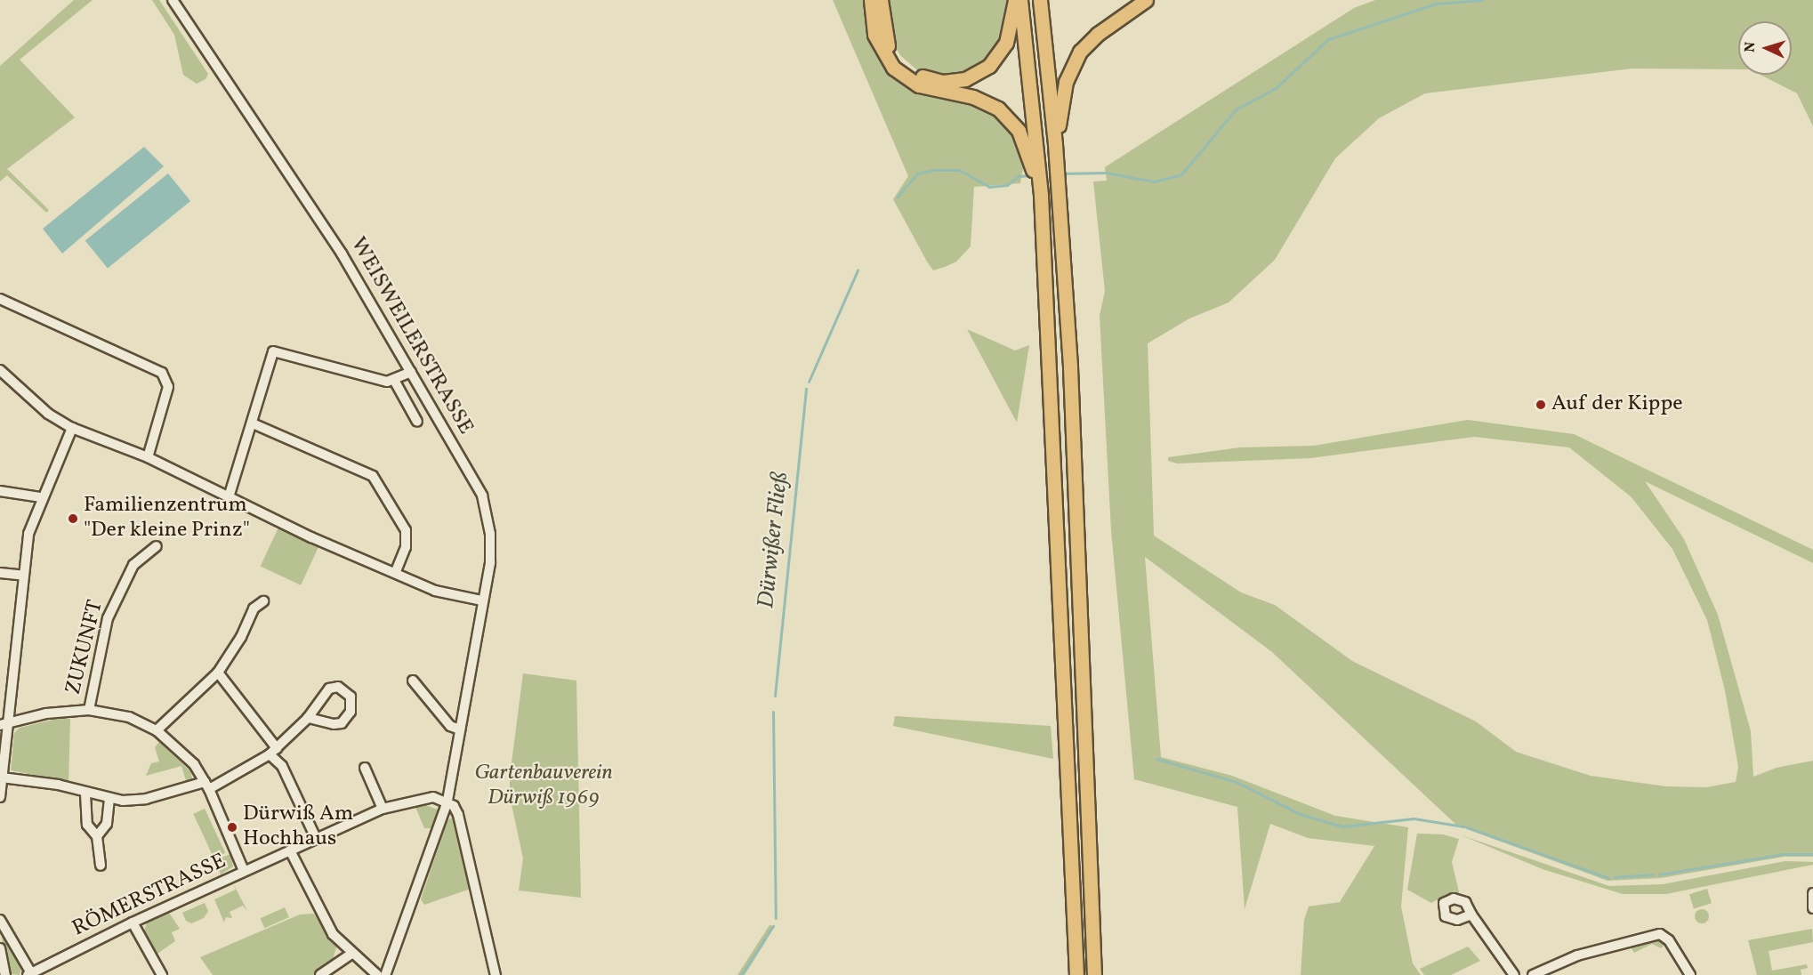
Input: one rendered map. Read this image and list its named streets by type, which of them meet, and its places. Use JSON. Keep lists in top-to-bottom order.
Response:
{
  "streets": {
    "street": ["WEISWEILERSTRASSE", "ZUKUNFT", "RÖMERSTRASSE"]
  },
  "crossings": [
    ["WEISWEILERSTRASSE", "RÖMERSTRASSE"]
  ],
  "water": ["Dürwißer Fließ"],
  "parks": ["Gartenbauverein Dürwiß 1969"],
  "places": ["Auf der Kippe", "Familienzentrum \"Der kleine Prinz\"", "Dürwiß Am Hochhaus"],
  "north": "left"
}
